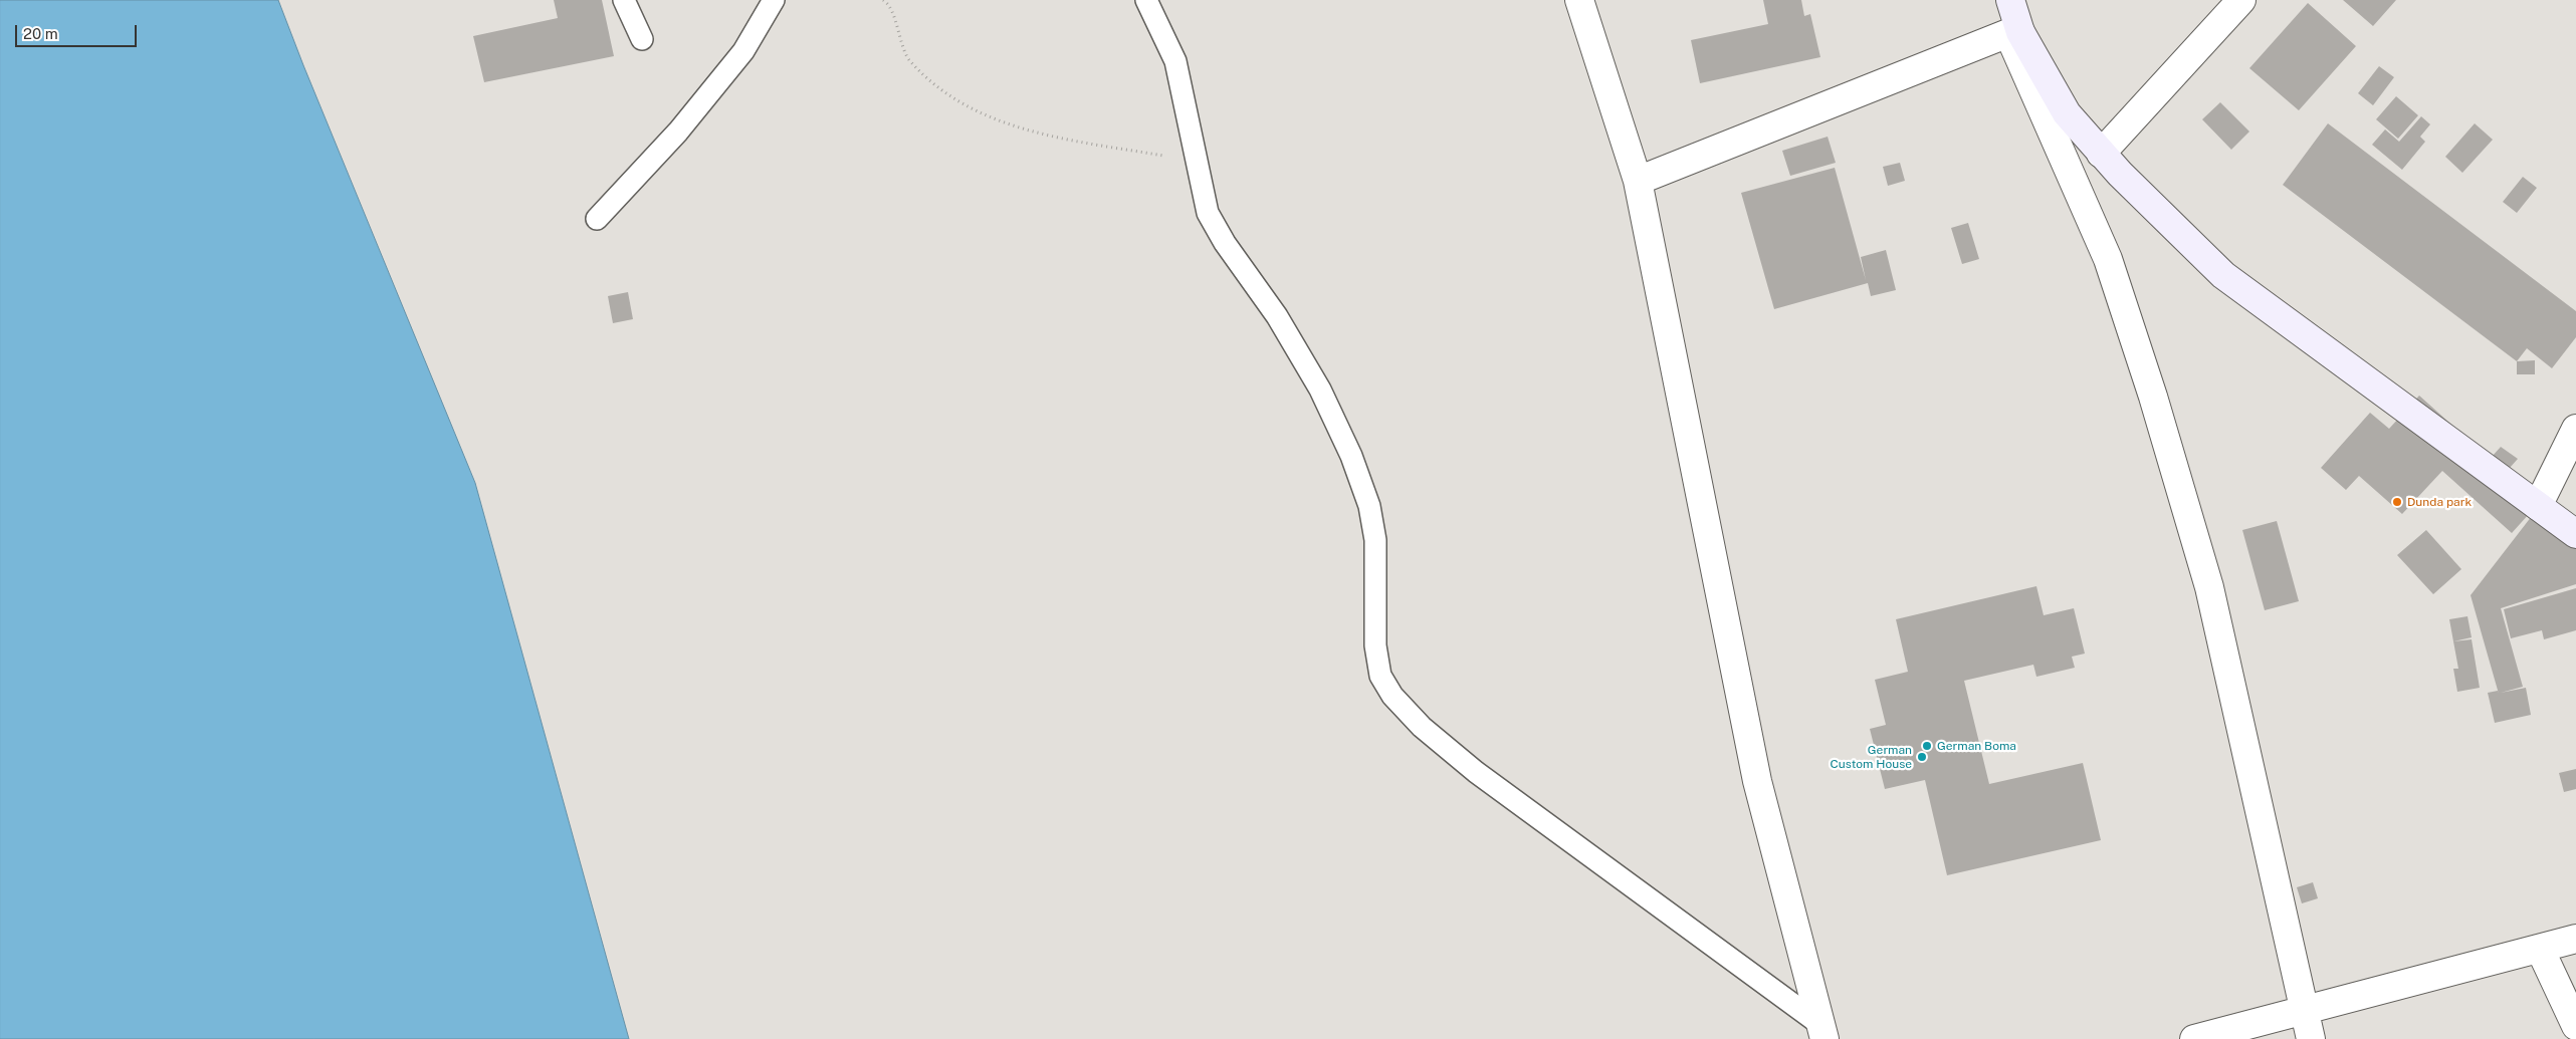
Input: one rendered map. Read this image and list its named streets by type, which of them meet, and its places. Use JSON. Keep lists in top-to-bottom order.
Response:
{
  "places": ["Dunda park", "German Boma", "German Custom House"],
  "scale_bar": "20 m"
}
